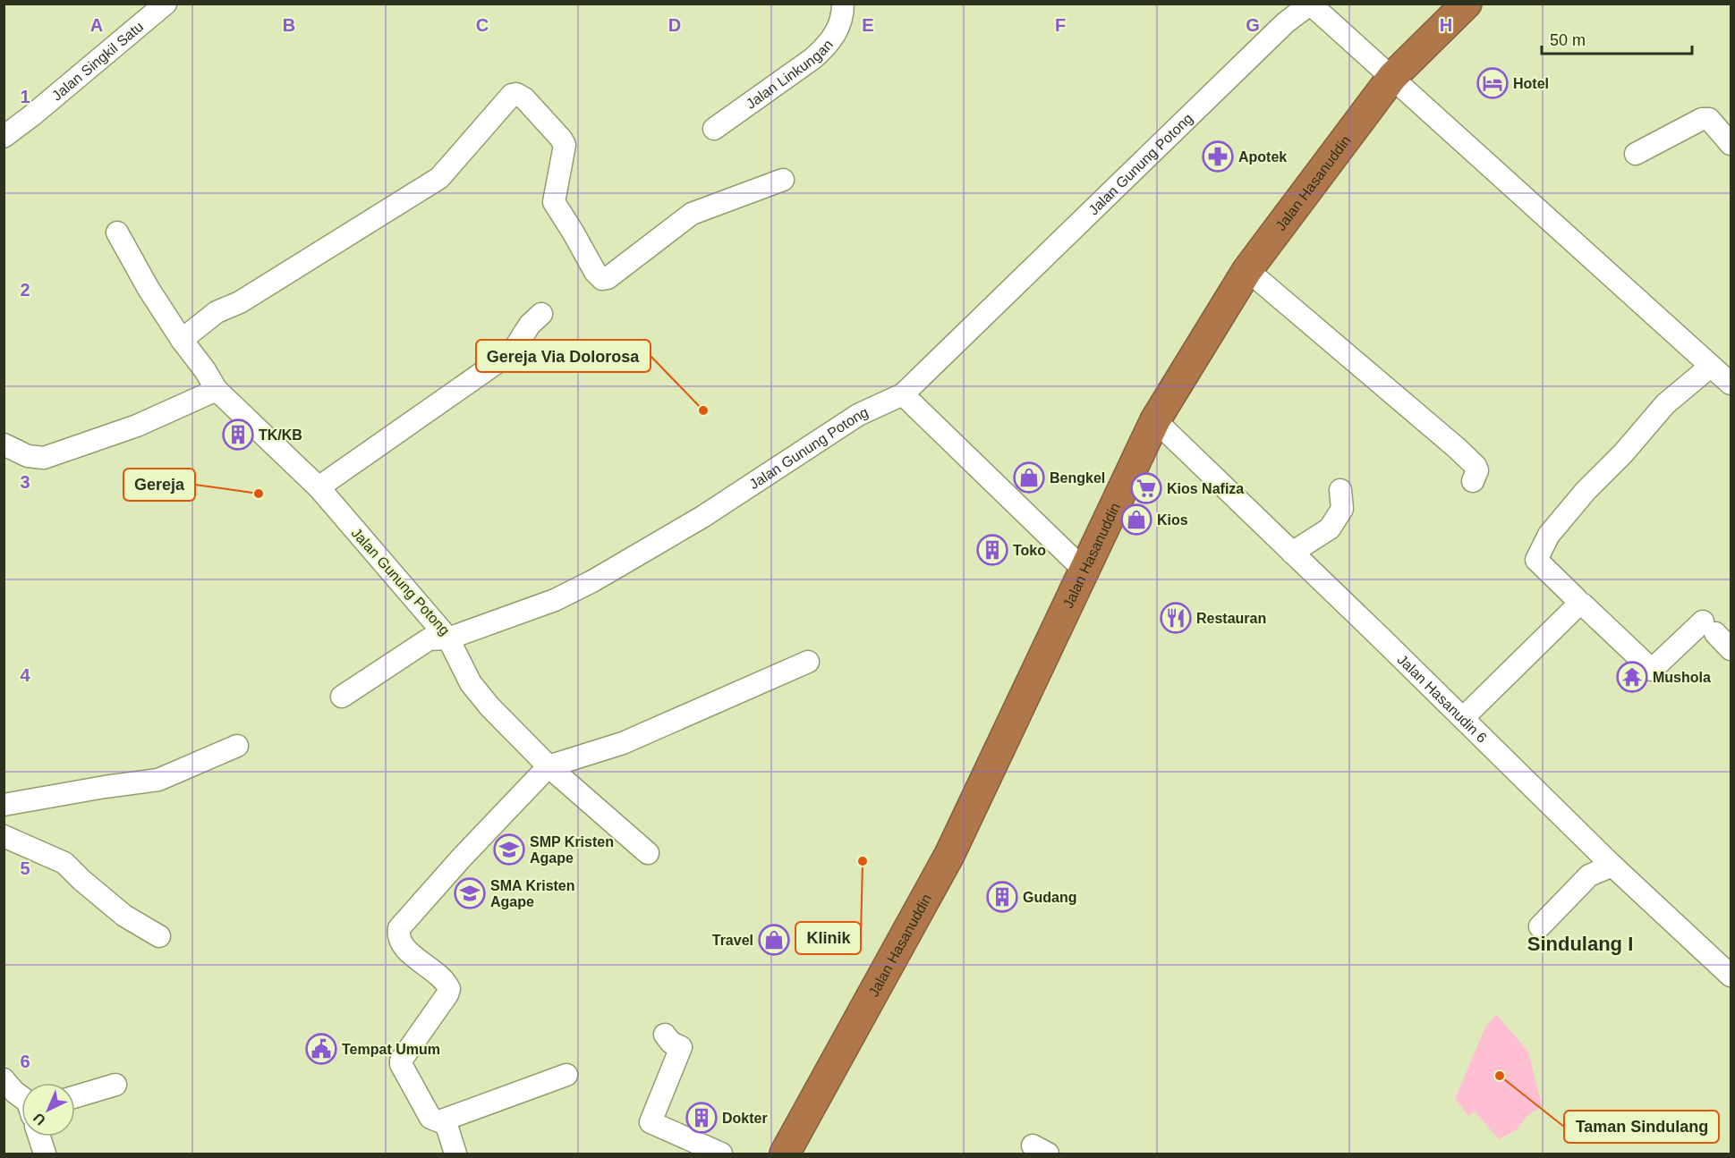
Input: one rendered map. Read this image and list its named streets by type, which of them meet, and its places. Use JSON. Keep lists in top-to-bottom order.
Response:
{
  "streets": {
    "highway": ["Jalan Hasanuddin"],
    "street": [
      "Jalan Singkil Satu",
      "Jalan Linkungan",
      "Jalan Gunung Potong",
      "Jalan Hasanudin 6"
    ]
  },
  "crossings": [
    ["Jalan Hasanuddin", "Jalan Hasanudin 6"]
  ],
  "districts": ["Sindulang I"],
  "places": {
    "hotel": ["Hotel"],
    "pharmacy": ["Apotek"],
    "other": [
      "Gereja Via Dolorosa",
      "Gereja",
      "Klinik",
      "Taman Sindulang"
    ],
    "building": [
      "TK/KB",
      "Toko",
      "Gudang",
      "Dokter"
    ],
    "shop": ["Bengkel", "Kios", "Travel"],
    "supermarket": ["Kios Nafiza"],
    "restaurant": ["Restauran"],
    "temple": ["Mushola"],
    "school or university": ["SMP Kristen Agape", "SMA Kristen Agape"],
    "public building": ["Tempat Umum"]
  },
  "scale_bar": "50 m",
  "north": "bottom left",
  "grid": {
    "columns": [
      "A",
      "B",
      "C",
      "D",
      "E",
      "F",
      "G",
      "H"
    ],
    "rows": [
      "1",
      "2",
      "3",
      "4",
      "5",
      "6"
    ]
  }
}
